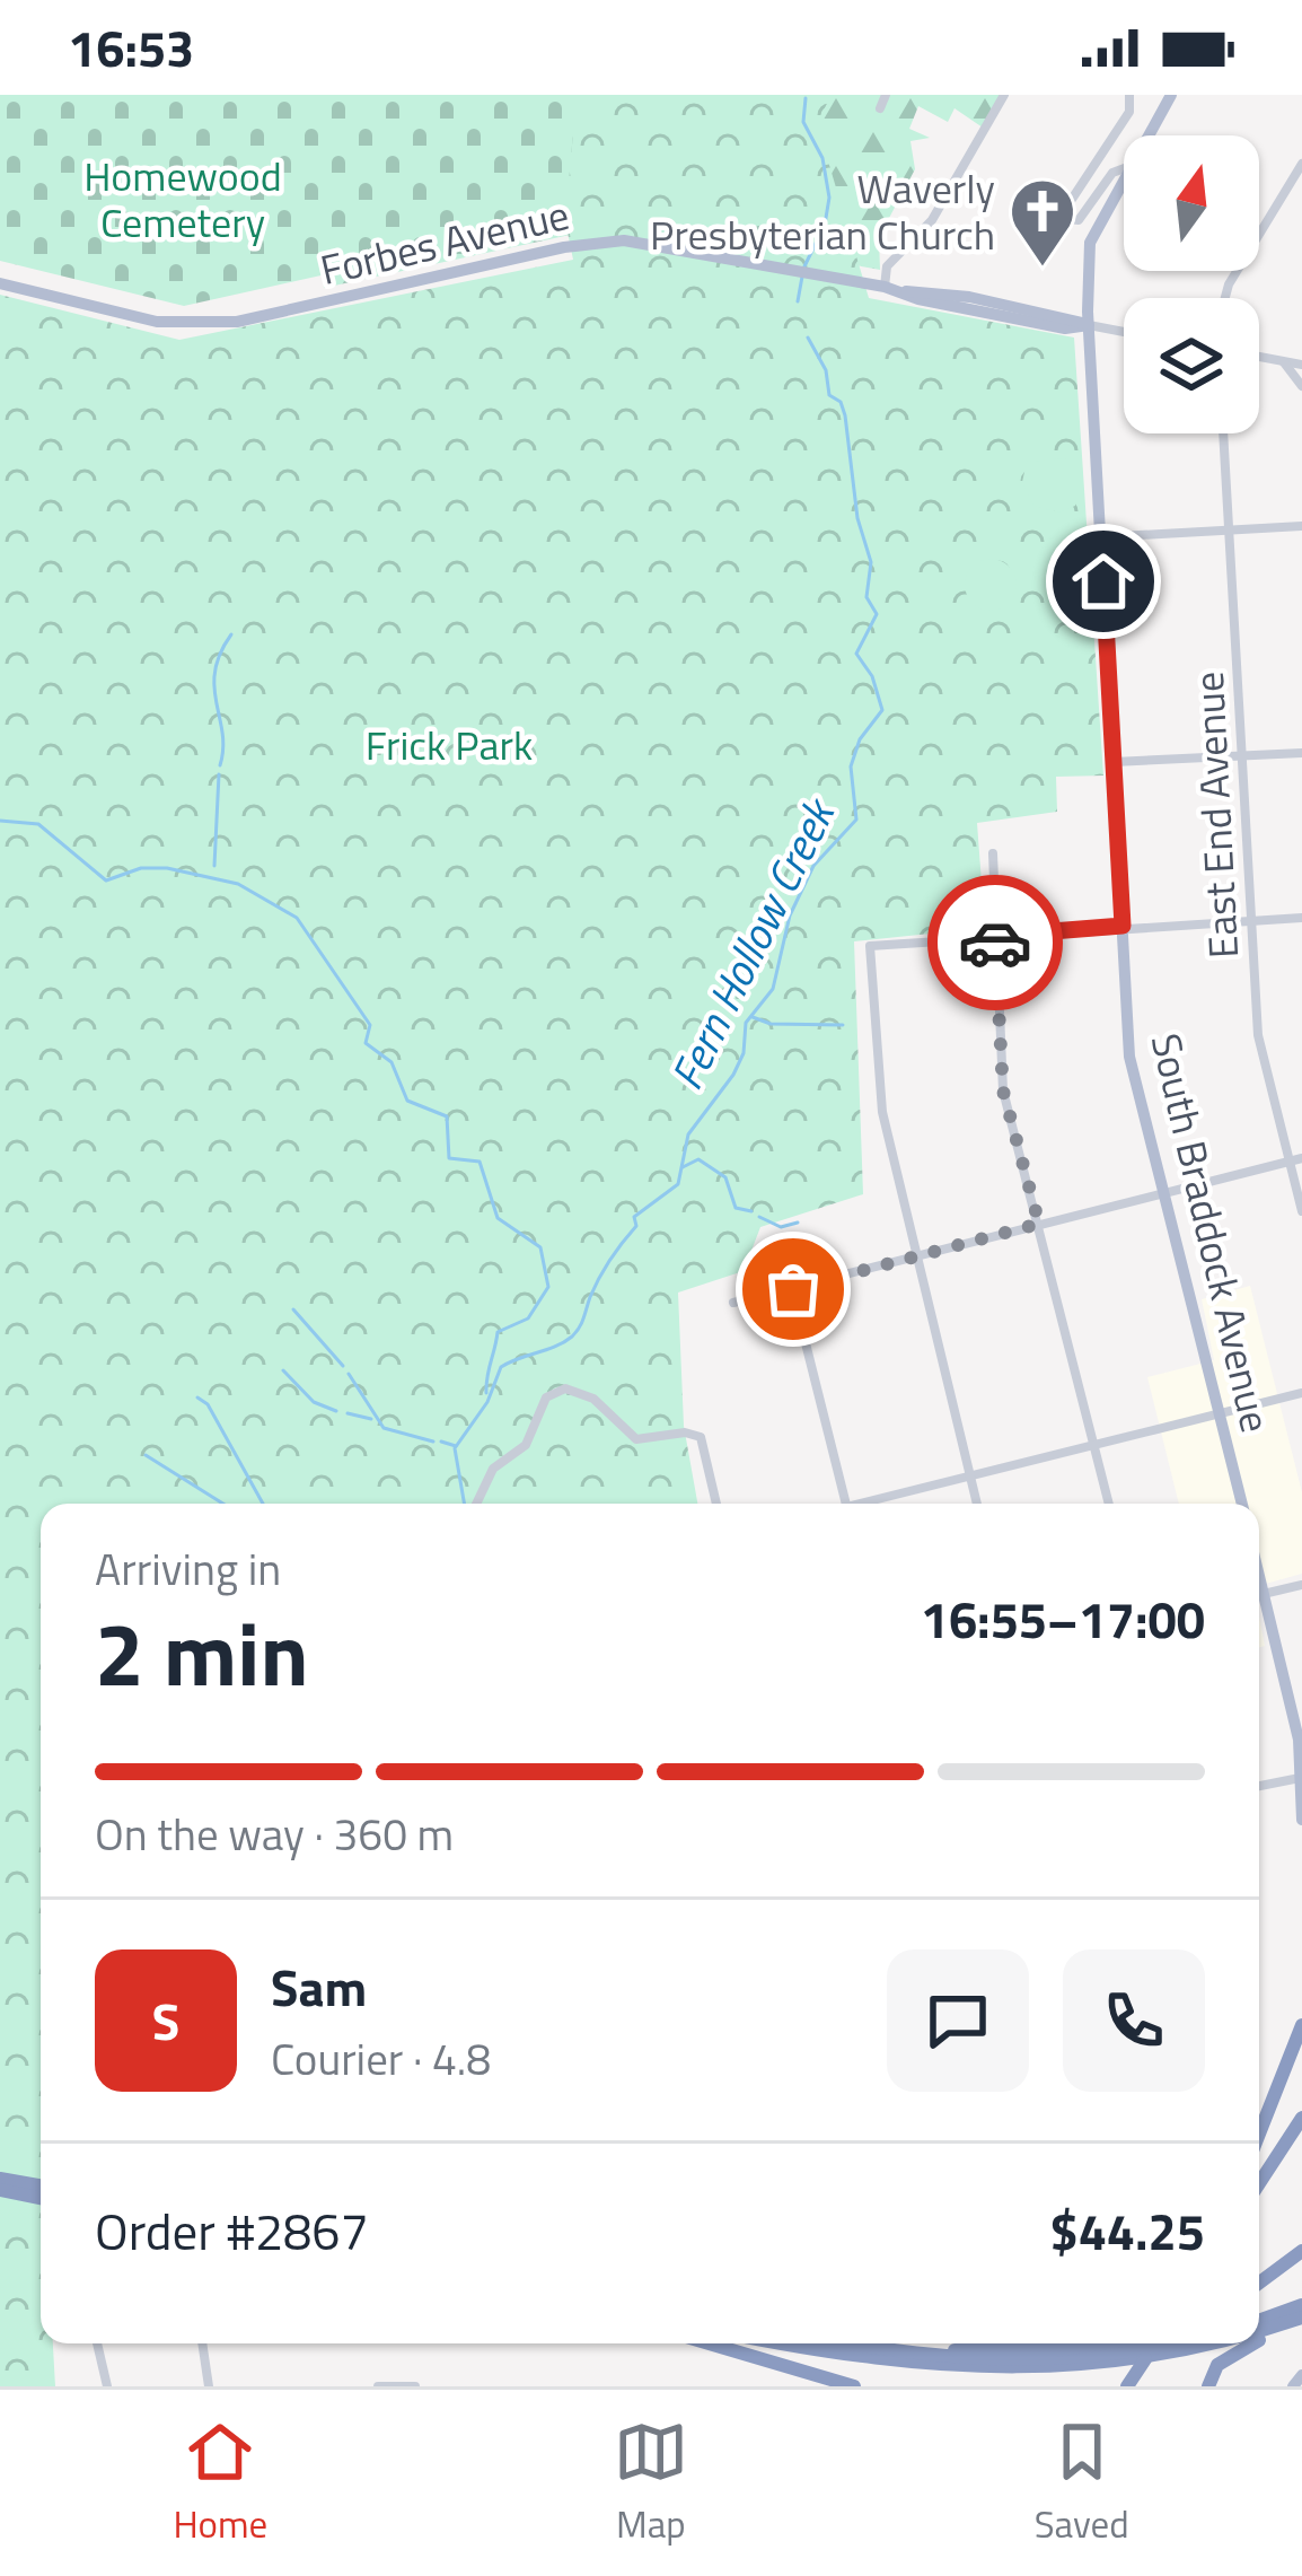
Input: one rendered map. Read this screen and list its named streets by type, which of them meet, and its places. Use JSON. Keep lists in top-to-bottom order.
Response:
{
  "streets": {
    "main road": ["Forbes Avenue", "South Braddock Avenue"],
    "street": ["East End Avenue"]
  },
  "crossings": [
    ["Forbes Avenue", "South Braddock Avenue"]
  ],
  "water": ["Fern Hollow Creek"],
  "parks": ["Homewood Cemetery", "Frick Park"],
  "places": {
    "church": ["Waverly Presbyterian Church"]
  },
  "north": "top",
  "page": {
    "status": "16:53",
    "heading": ["2 min", "Arriving in", "16:55–17:00"],
    "panel": [
      "Sam",
      "Courier · 4.8",
      "Order #2867",
      "$44.25"
    ],
    "bar": "On the way · 360 m",
    "round": "S",
    "tabs": ["Home", "Map", "Saved"]
  }
}
